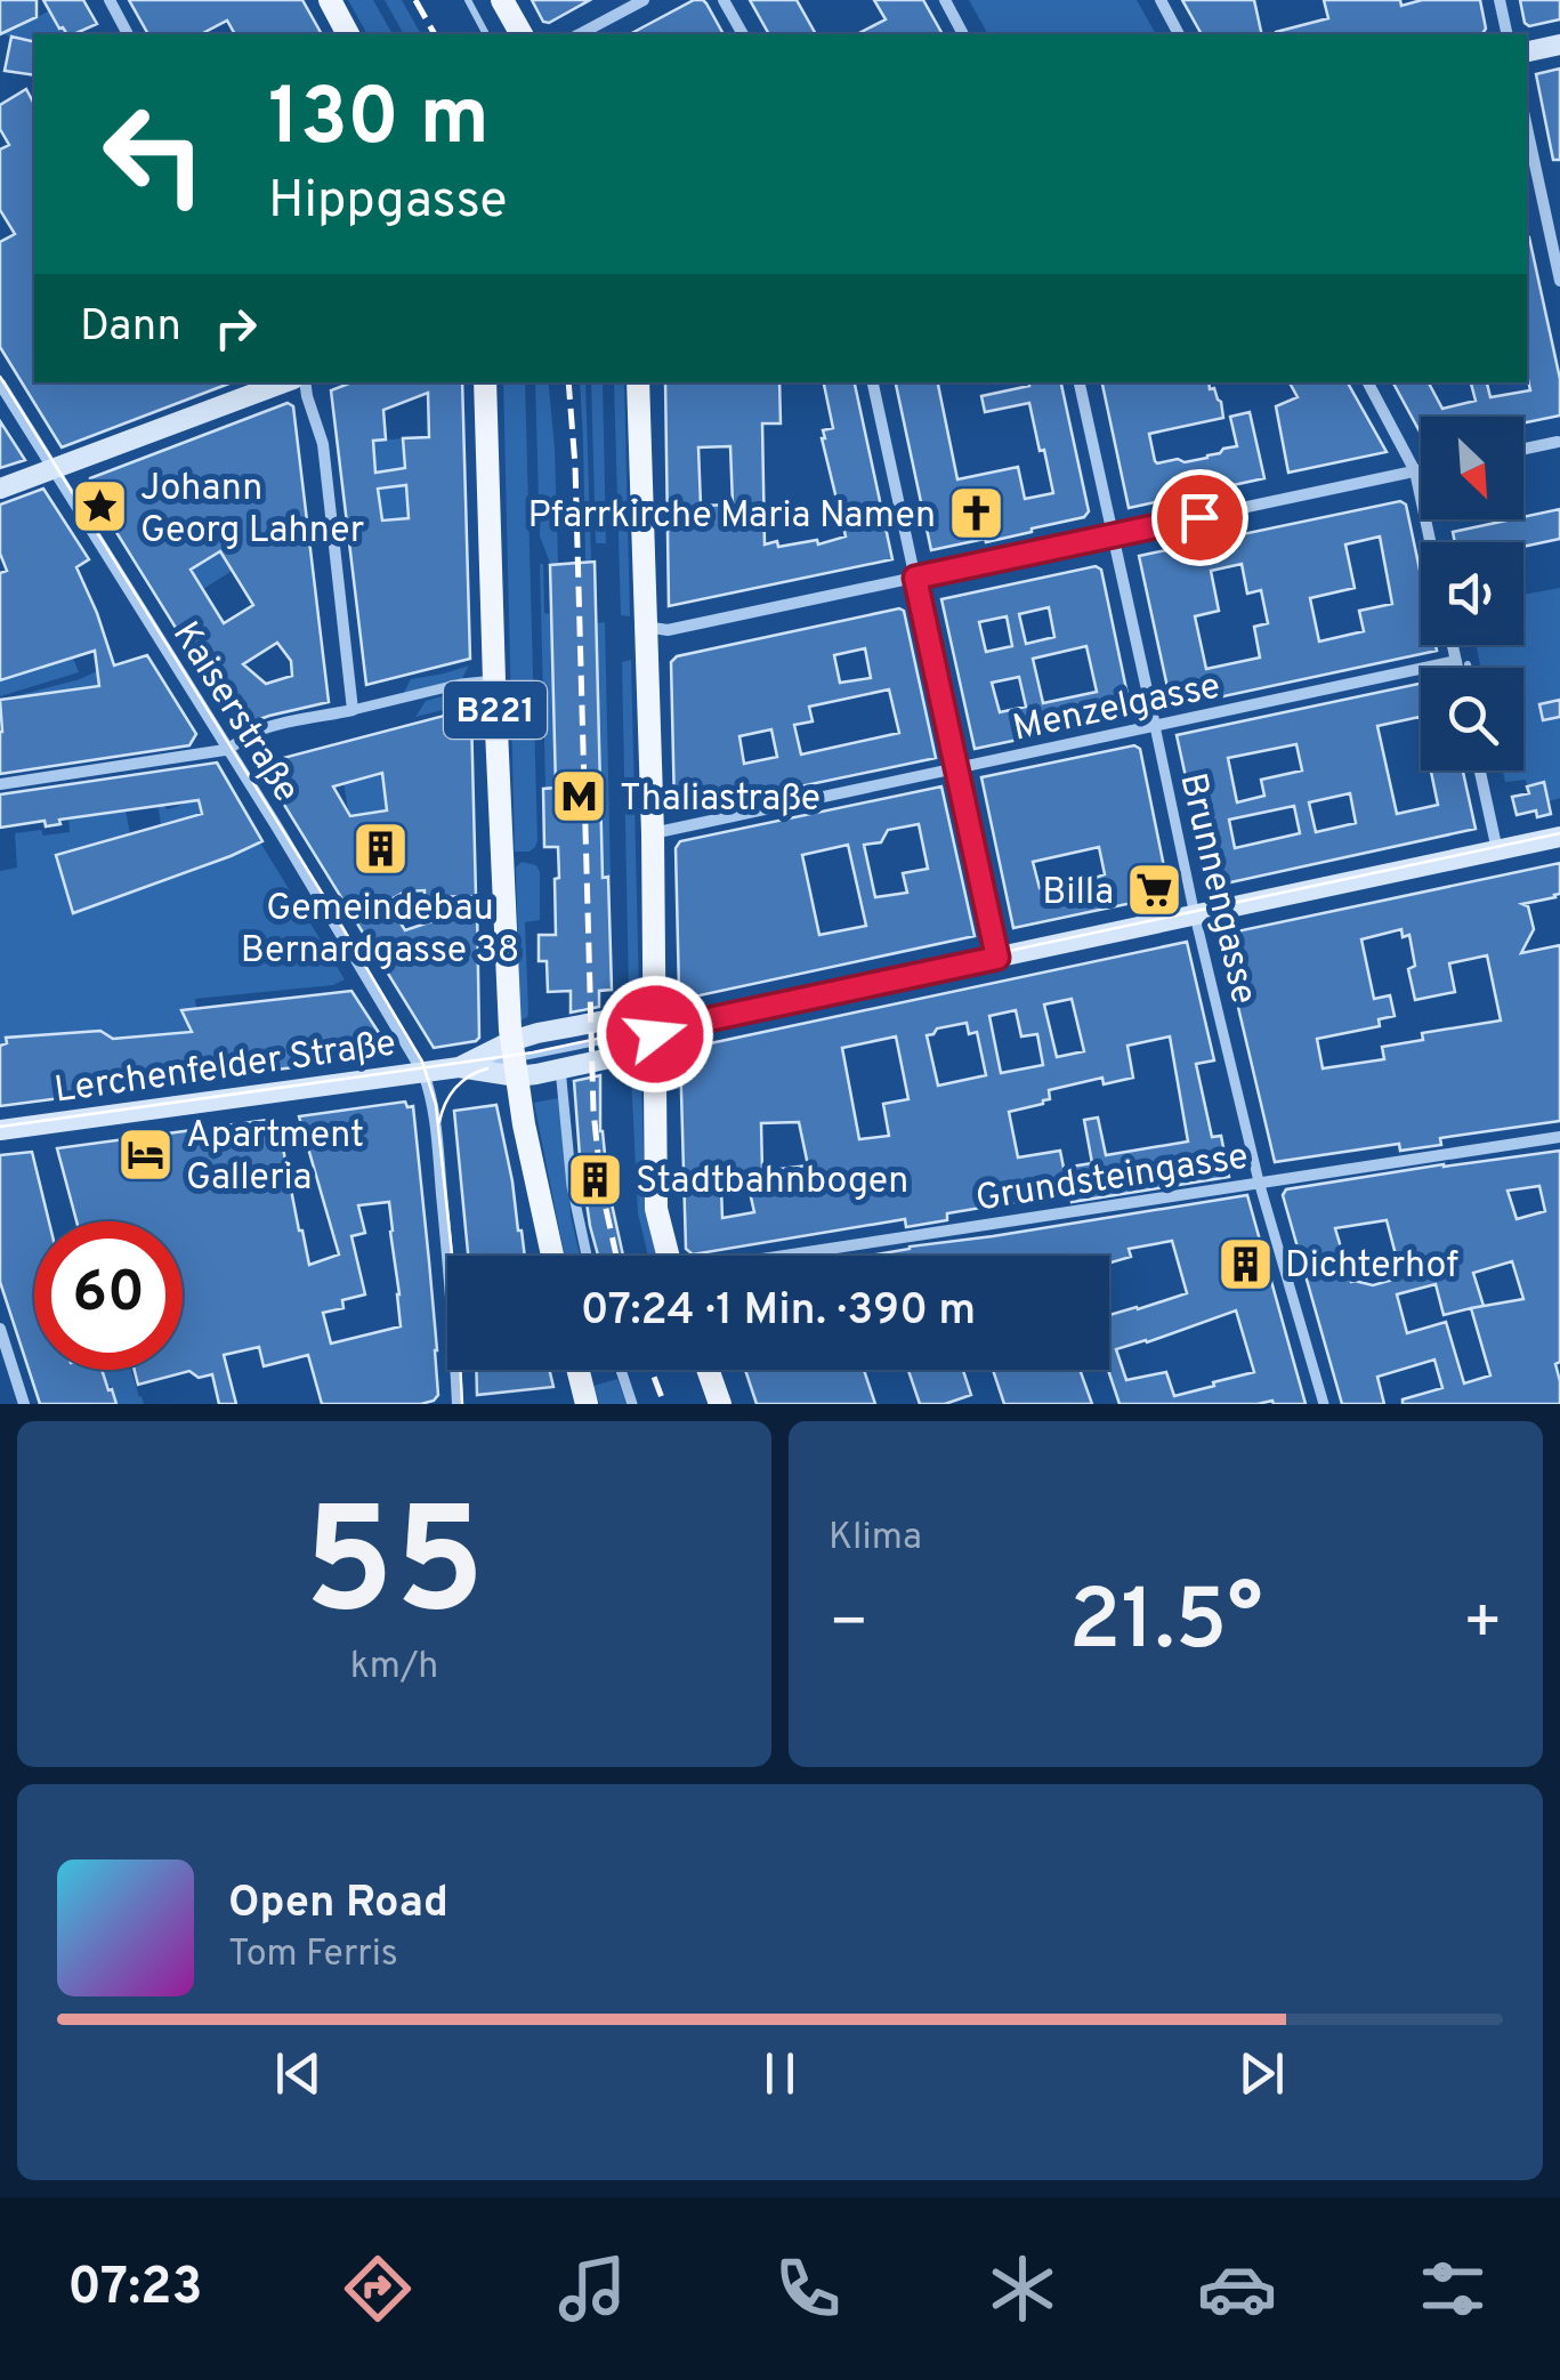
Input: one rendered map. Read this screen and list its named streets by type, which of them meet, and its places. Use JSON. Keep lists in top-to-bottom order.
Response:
{
  "streets": {
    "main road": ["B221", "Lerchenfelder Straße"],
    "street": [
      "Menzelgasse",
      "Kaiserstraße",
      "Brunnengasse",
      "Grundsteingasse"
    ]
  },
  "crossings": [
    ["Menzelgasse", "Brunnengasse"],
    ["B221", "Lerchenfelder Straße"],
    ["Kaiserstraße", "Lerchenfelder Straße"],
    ["Brunnengasse", "Grundsteingasse"]
  ],
  "places": {
    "place": ["Johann Georg Lahner"],
    "church": ["Pfarrkirche Maria Namen"],
    "metro station": ["Thaliastraße"],
    "building": ["Gemeindebau Bernardgasse 38", "Stadtbahnbogen", "Dichterhof"],
    "supermarket": ["Billa"],
    "hotel": ["Apartment Galleria"]
  },
  "north": "bottom right",
  "page": {
    "turn": ["130 m", "Hippgasse"],
    "then": "Dann",
    "limit": "60",
    "trip": "07:24 · 1 Min. · 390 m",
    "tile": [
      ["55", "km/h"],
      "Klima"
    ],
    "heat": ["−", "21.5°", "+"],
    "song": ["Open Road", "Tom Ferris"],
    "tabs": "07:23"
  }
}
